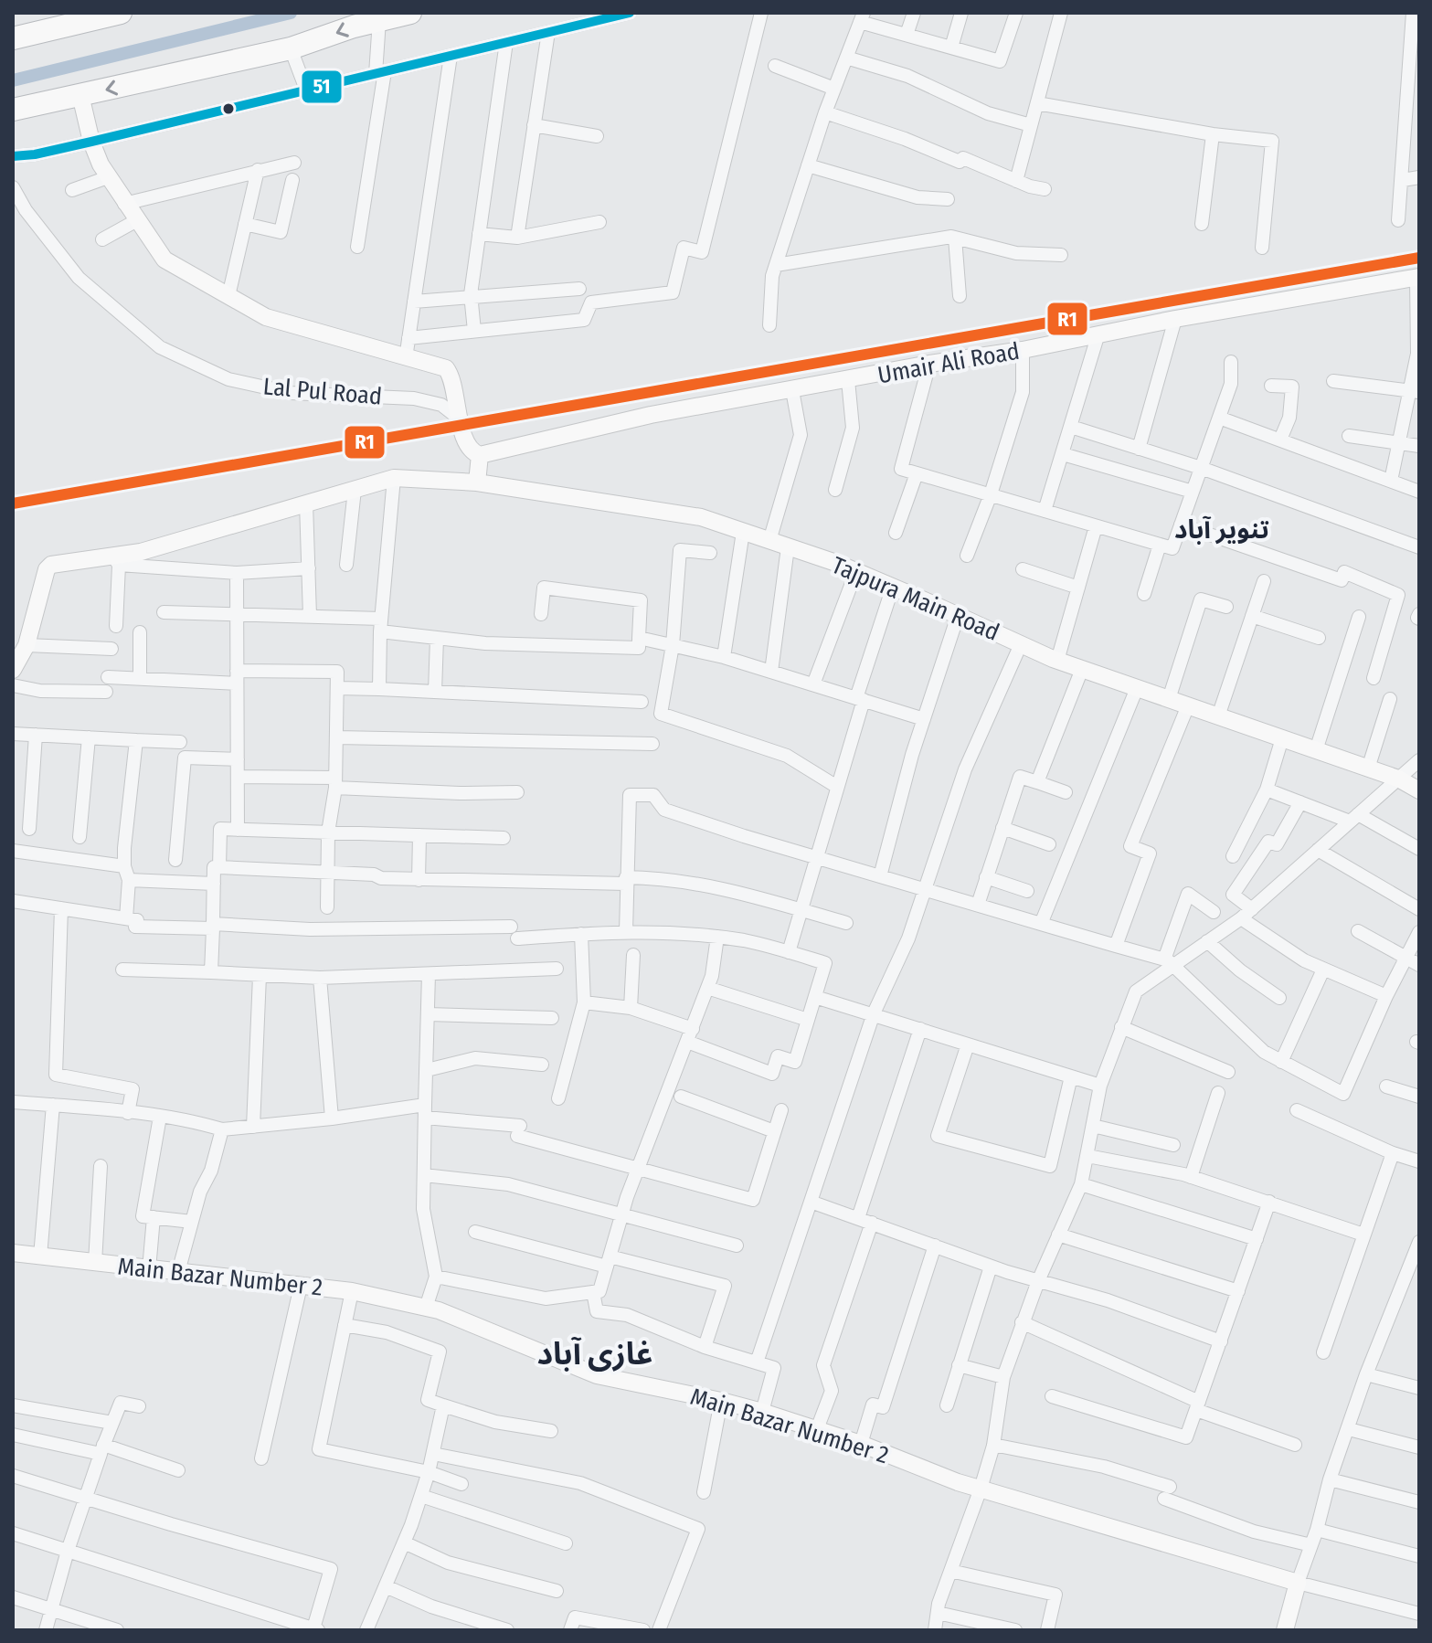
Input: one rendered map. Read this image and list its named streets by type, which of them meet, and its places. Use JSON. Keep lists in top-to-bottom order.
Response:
{
  "streets": {
    "street": [
      "Umair Ali Road",
      "Lal Pul Road",
      "Tajpura Main Road",
      "Main Bazar Number 2"
    ]
  },
  "districts": ["تنویر آباد", "غازى آباد"],
  "lines": ["transit line 51", "transit line R1"]
}
